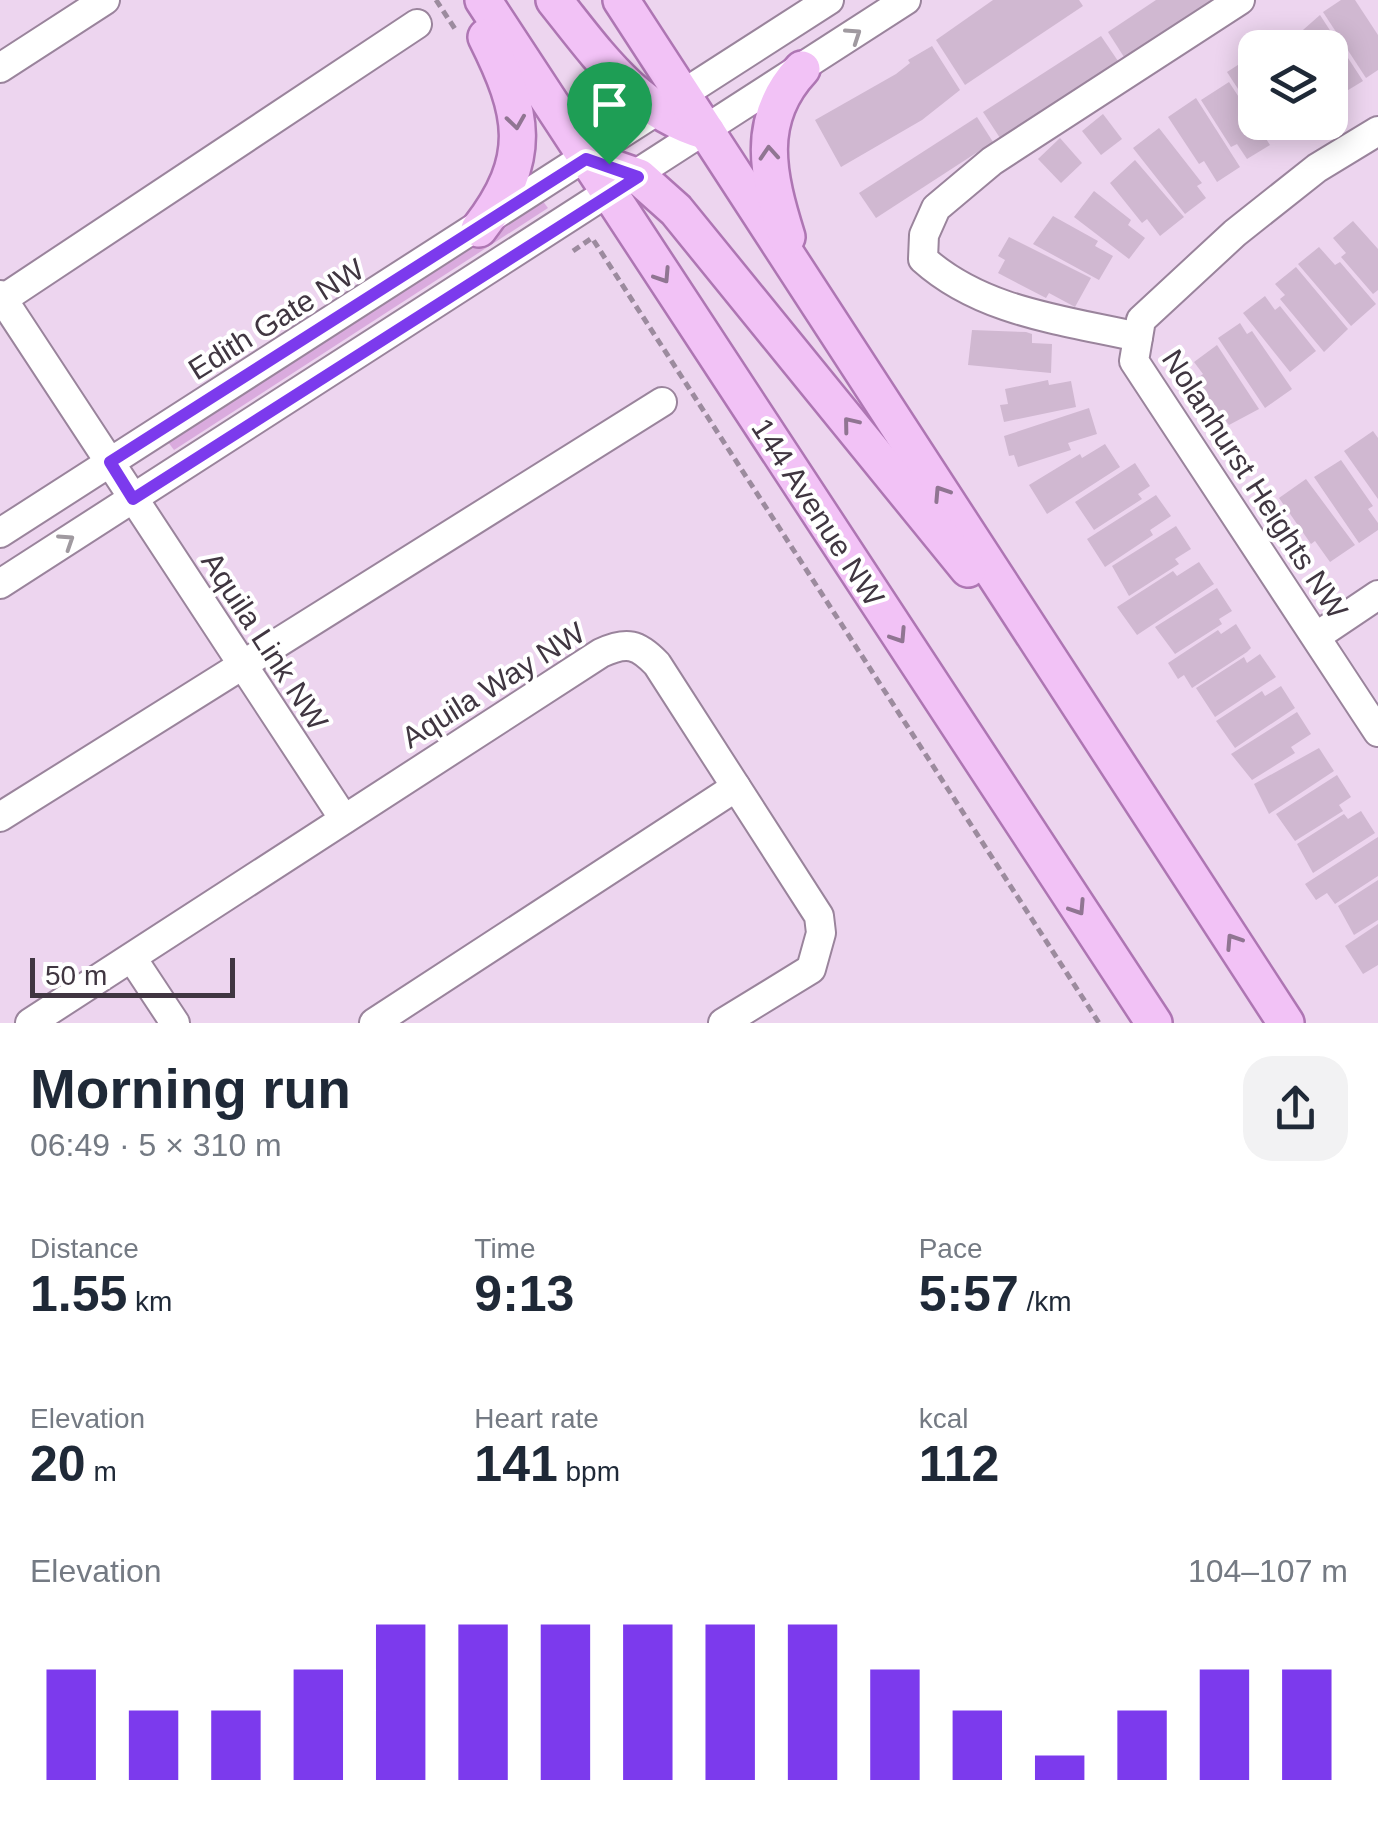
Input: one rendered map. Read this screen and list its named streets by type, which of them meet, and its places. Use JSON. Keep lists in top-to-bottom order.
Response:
{
  "streets": {
    "main road": ["144 Avenue NW"],
    "street": [
      "Edith Gate NW",
      "Nolanhurst Heights NW",
      "Aquila Link NW",
      "Aquila Way NW"
    ]
  },
  "crossings": [
    ["Edith Gate NW", "Aquila Link NW"],
    ["Aquila Link NW", "Aquila Way NW"]
  ],
  "scale_bar": "50 m",
  "page": {
    "scale": "50 m",
    "heading": ["Morning run", "06:49 · 5 × 310 m"],
    "stats": [
      ["Distance", "1.55 km"],
      ["Time", "9:13"],
      ["Pace", "5:57 /km"],
      ["Elevation", "20 m"],
      ["Heart rate", "141 bpm"],
      ["kcal", "112"]
    ],
    "chart": ["Elevation", "104–107 m"]
  }
}
